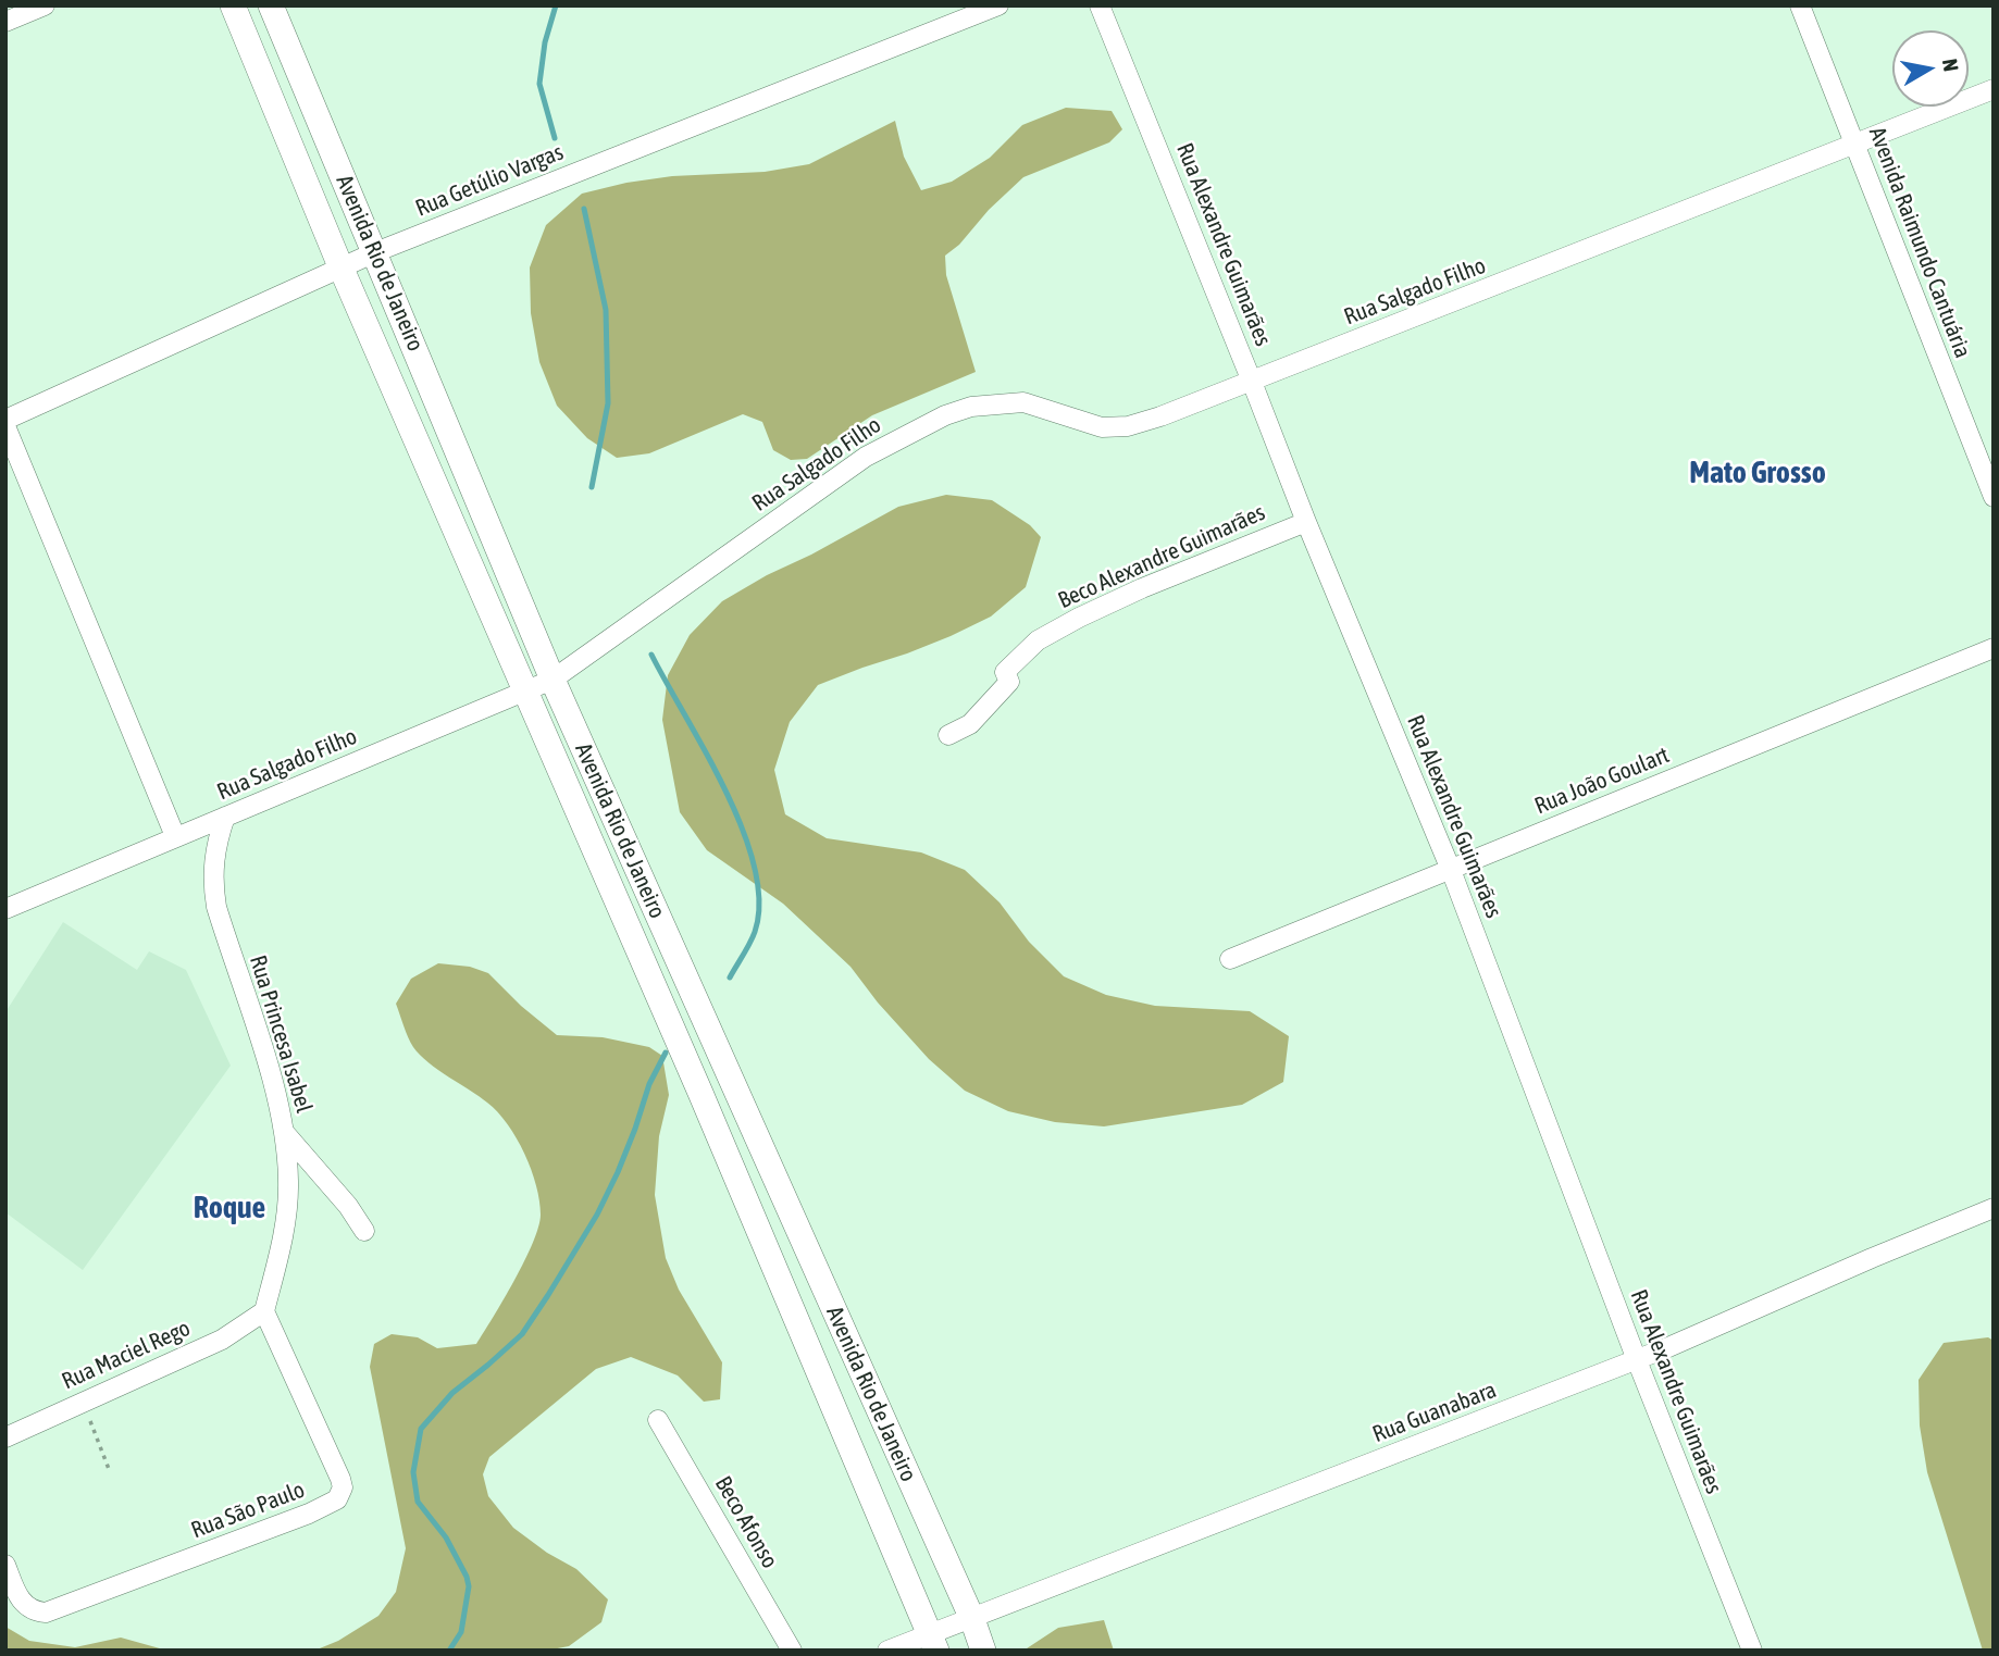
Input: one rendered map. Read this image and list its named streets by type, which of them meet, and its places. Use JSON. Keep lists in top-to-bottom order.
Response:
{
  "streets": {
    "main road": ["Avenida Rio de Janeiro"],
    "street": [
      "Rua Getúlio Vargas",
      "Avenida Raimundo Cantuária",
      "Rua Alexandre Guimarães",
      "Rua Salgado Filho",
      "Beco Alexandre Guimarães",
      "Rua João Goulart",
      "Rua Princesa Isabel",
      "Rua Maciel Rego",
      "Rua Guanabara",
      "Rua São Paulo",
      "Beco Afonso"
    ]
  },
  "crossings": [
    ["Rua Getúlio Vargas", "Avenida Rio de Janeiro"],
    ["Avenida Raimundo Cantuária", "Rua Salgado Filho"],
    ["Rua Alexandre Guimarães", "Rua Salgado Filho"],
    ["Rua Alexandre Guimarães", "Beco Alexandre Guimarães"],
    ["Rua Alexandre Guimarães", "Rua João Goulart"],
    ["Rua Alexandre Guimarães", "Rua Guanabara"],
    ["Avenida Rio de Janeiro", "Rua Salgado Filho"],
    ["Avenida Rio de Janeiro", "Rua Guanabara"],
    ["Rua Salgado Filho", "Rua Princesa Isabel"],
    ["Rua Princesa Isabel", "Rua Maciel Rego"],
    ["Rua Princesa Isabel", "Rua São Paulo"],
    ["Rua Maciel Rego", "Rua São Paulo"]
  ],
  "districts": ["Mato Grosso", "Roque"],
  "north": "right"
}
